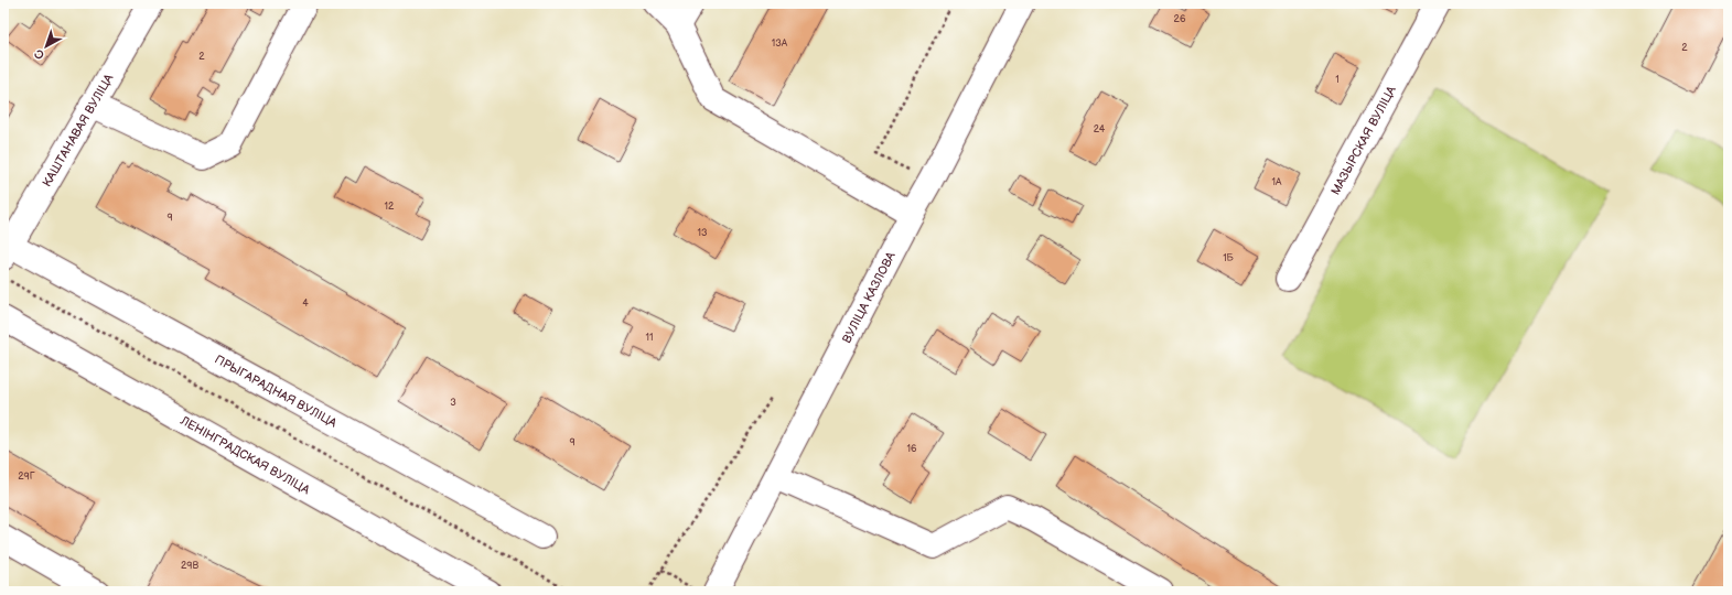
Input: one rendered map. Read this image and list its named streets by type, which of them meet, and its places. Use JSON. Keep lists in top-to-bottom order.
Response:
{
  "streets": {
    "main road": [
      "КАШТАНАВАЯ ВУЛІЦА",
      "МАЗЫРСКАЯ ВУЛІЦА",
      "ВУЛІЦА КАЗЛОВА",
      "ПРЫГАРАДНАЯ ВУЛІЦА",
      "ЛЕНІНГРАДСКАЯ ВУЛІЦА"
    ]
  },
  "crossings": [
    ["КАШТАНАВАЯ ВУЛІЦА", "ПРЫГАРАДНАЯ ВУЛІЦА"]
  ],
  "house_numbers": [
    "26",
    "13А",
    "2",
    "2",
    "1",
    "24",
    "1А",
    "12",
    "9",
    "13",
    "1Б",
    "4",
    "11",
    "3",
    "9",
    "16",
    "29Г",
    "29В"
  ],
  "north": "bottom left"
}
